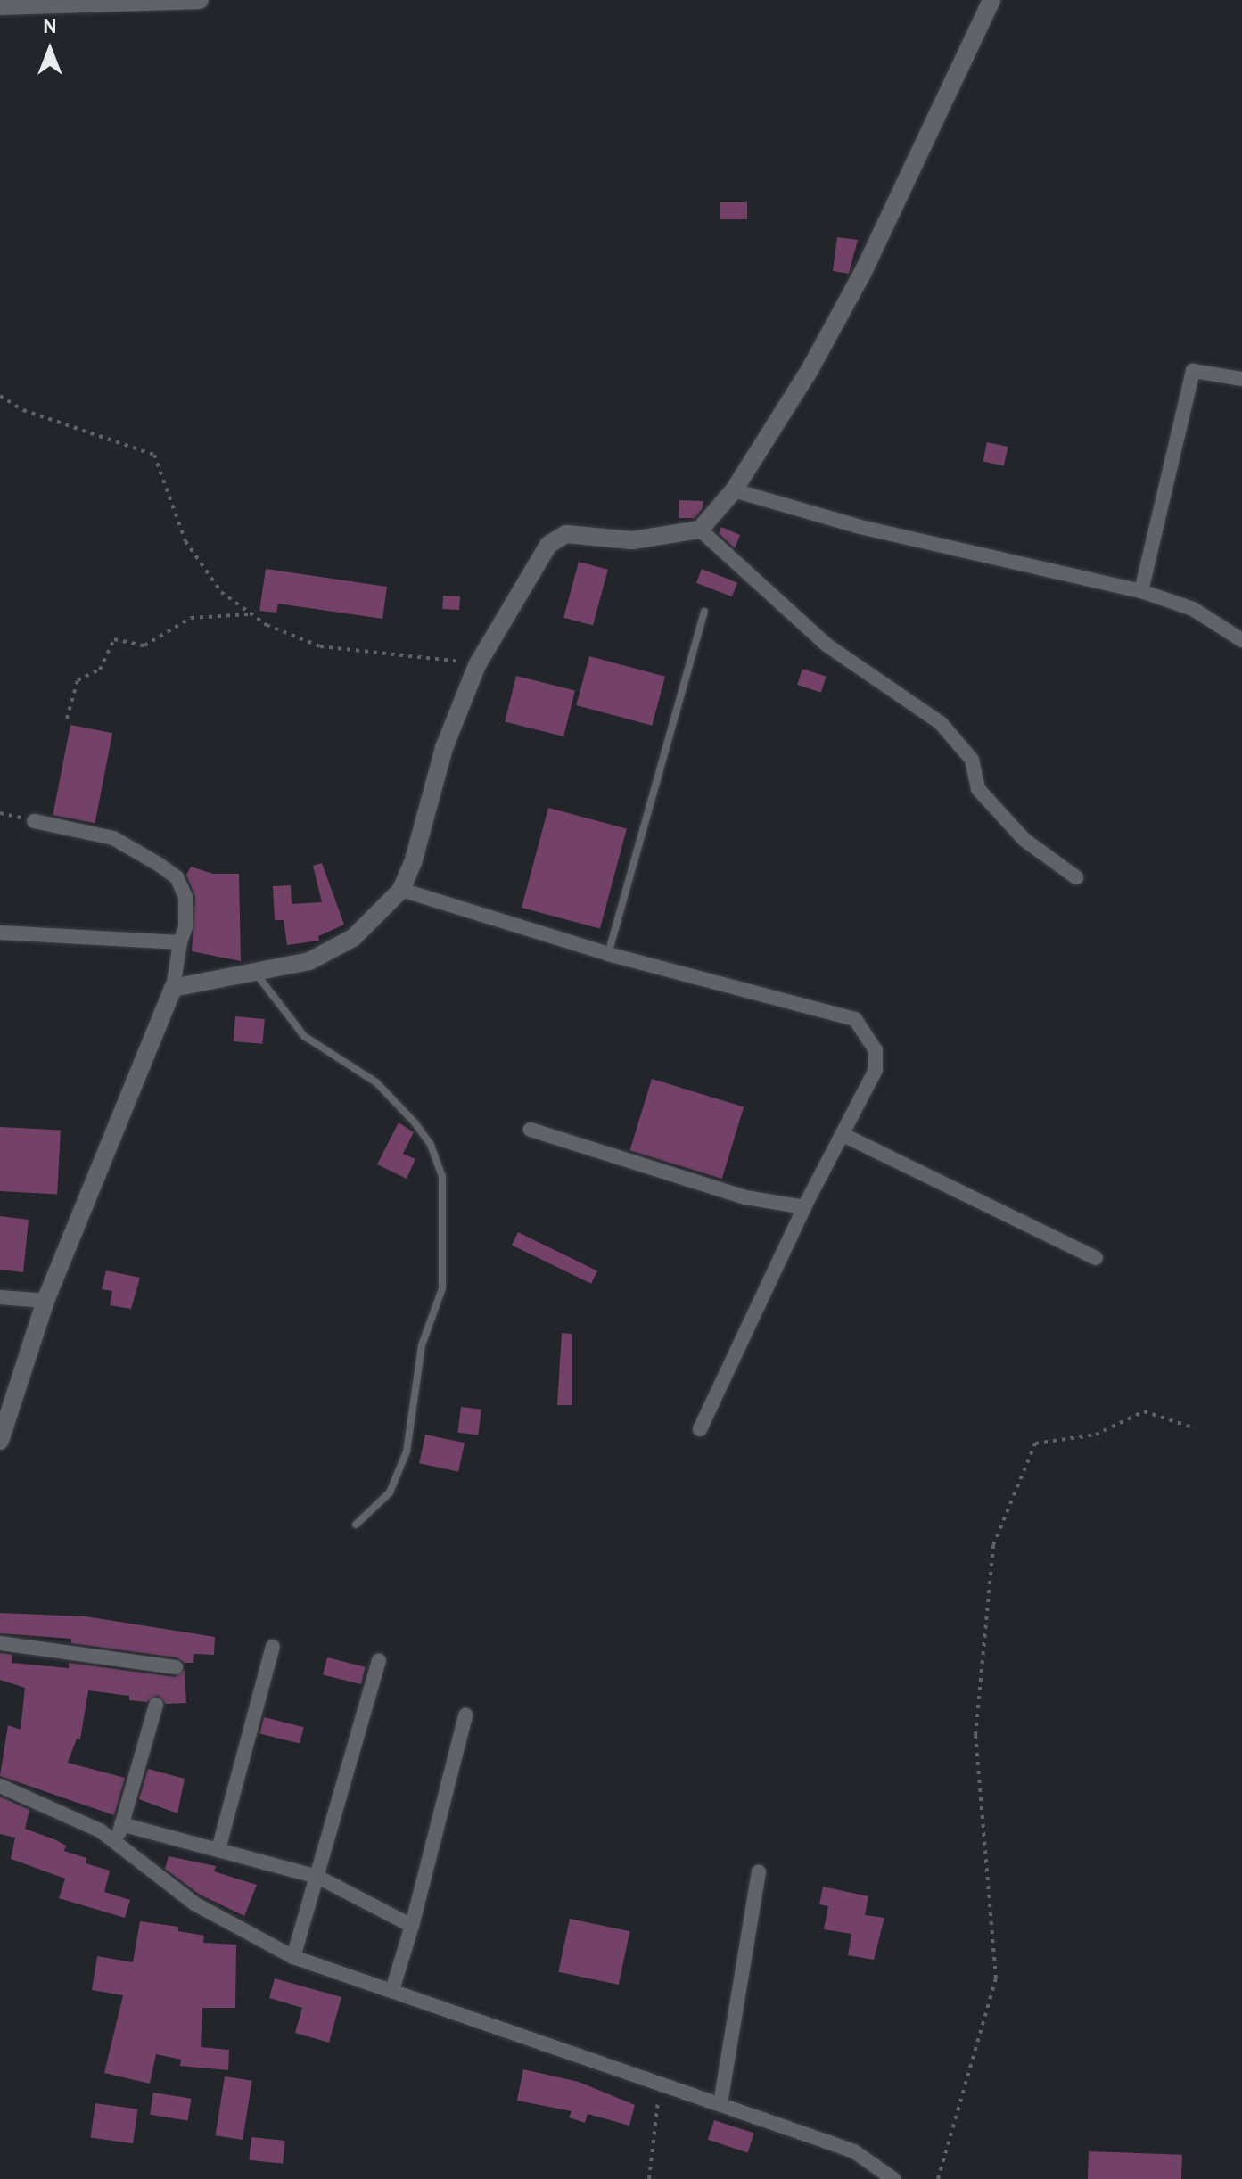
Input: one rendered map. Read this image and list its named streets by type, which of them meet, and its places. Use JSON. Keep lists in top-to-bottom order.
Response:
{
  "north": "top"
}
